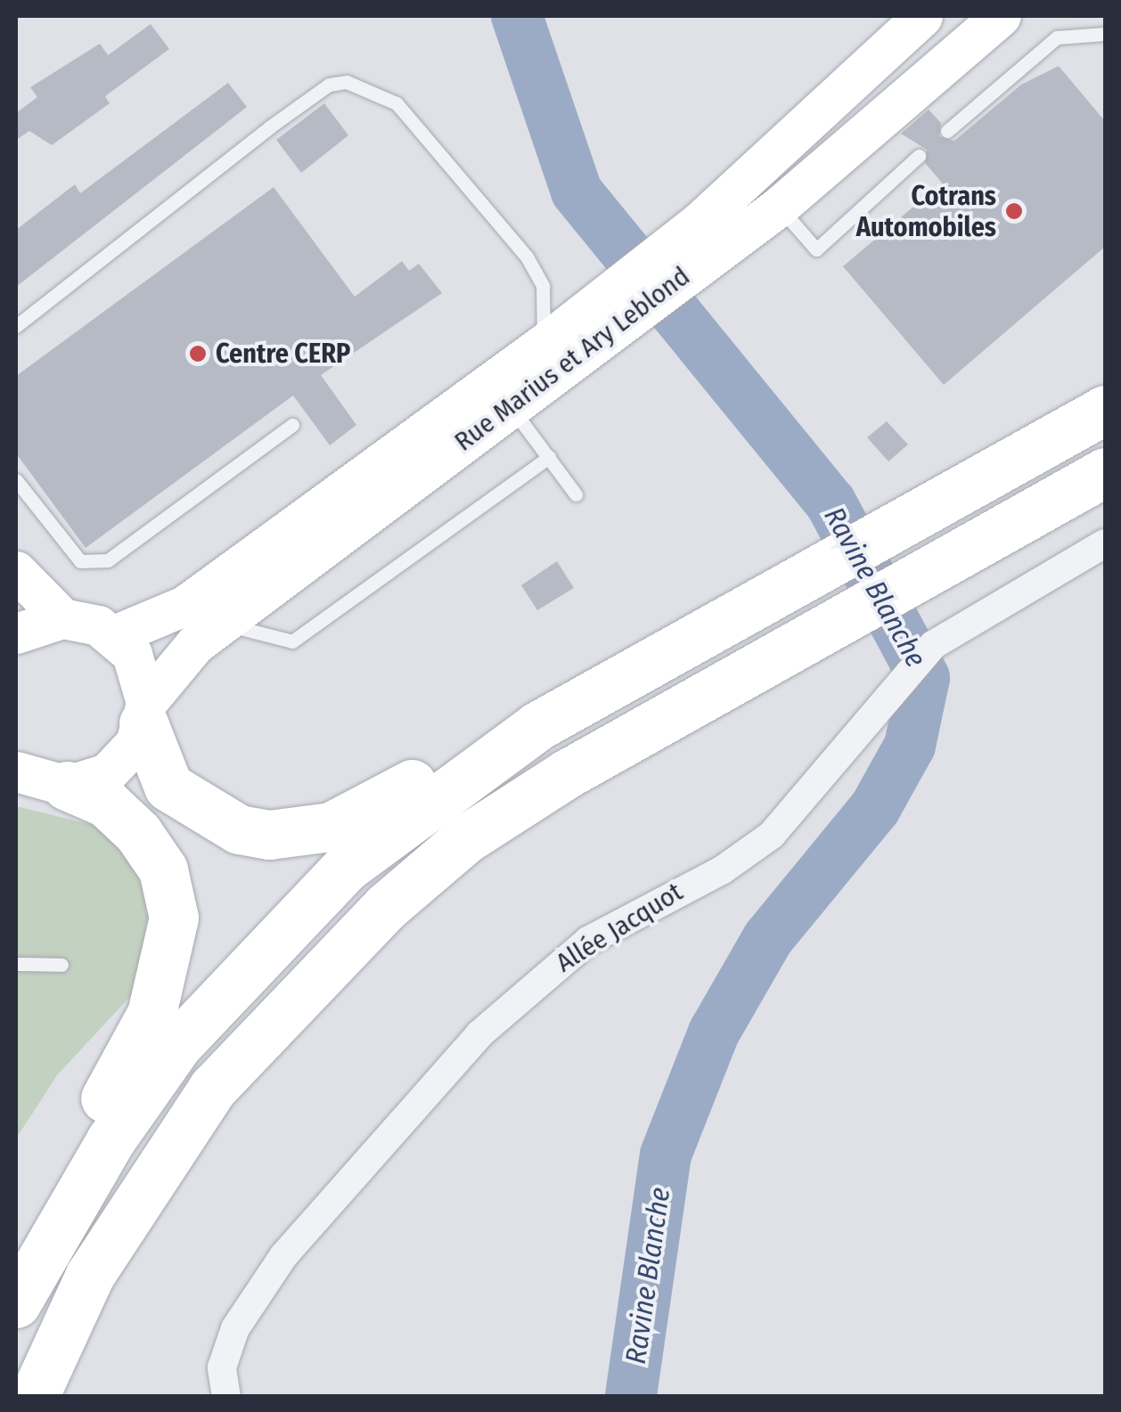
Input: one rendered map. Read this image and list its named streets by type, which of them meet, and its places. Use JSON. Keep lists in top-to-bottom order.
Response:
{
  "streets": {
    "main road": ["Rue Marius et Ary Leblond"],
    "street": ["Allée Jacquot"]
  },
  "water": ["Ravine Blanche"],
  "places": ["Cotrans Automobiles", "Centre CERP"]
}
